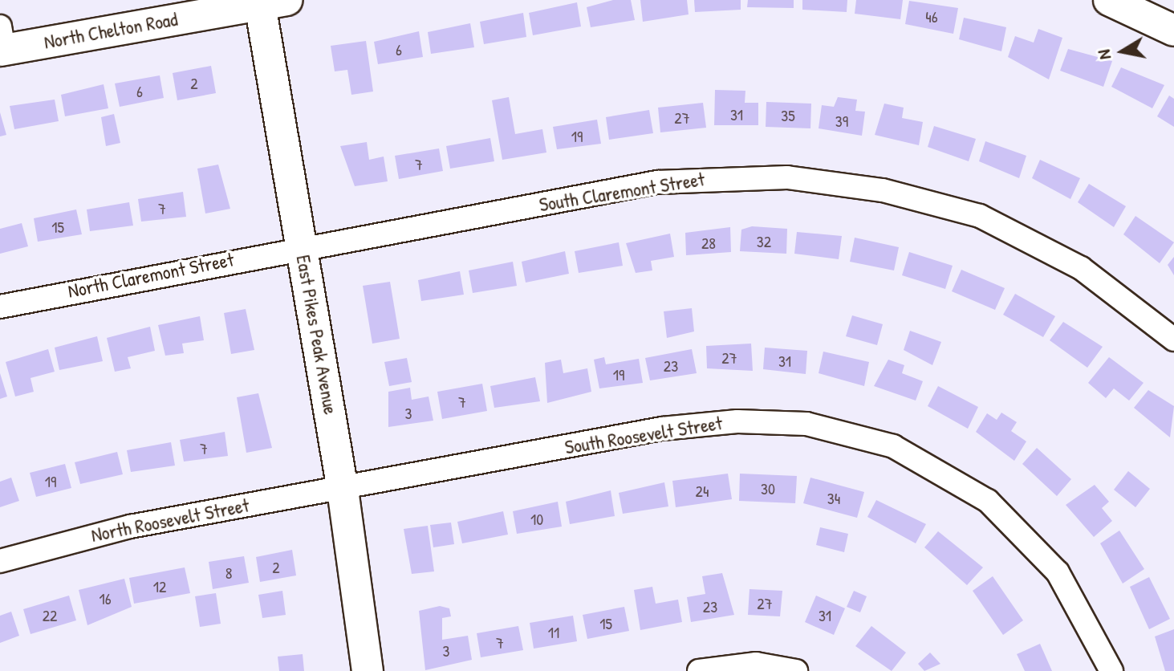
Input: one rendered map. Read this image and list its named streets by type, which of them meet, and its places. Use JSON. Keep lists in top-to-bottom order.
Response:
{
  "streets": {
    "main road": ["North Chelton Road", "East Pikes Peak Avenue"],
    "street": [
      "South Claremont Street",
      "North Claremont Street",
      "South Roosevelt Street",
      "North Roosevelt Street"
    ]
  },
  "crossings": [
    ["North Chelton Road", "East Pikes Peak Avenue"],
    ["South Claremont Street", "North Claremont Street"],
    ["South Claremont Street", "East Pikes Peak Avenue"],
    ["North Claremont Street", "East Pikes Peak Avenue"],
    ["East Pikes Peak Avenue", "South Roosevelt Street"],
    ["East Pikes Peak Avenue", "North Roosevelt Street"],
    ["South Roosevelt Street", "North Roosevelt Street"]
  ],
  "house_numbers": [
    "46",
    "6",
    "2",
    "6",
    "31",
    "35",
    "27",
    "39",
    "19",
    "7",
    "7",
    "15",
    "32",
    "28",
    "27",
    "31",
    "23",
    "19",
    "7",
    "3",
    "7",
    "19",
    "30",
    "24",
    "34",
    "10",
    "2",
    "8",
    "12",
    "16",
    "27",
    "23",
    "22",
    "31",
    "15",
    "11",
    "7",
    "3"
  ],
  "north": "left"
}
